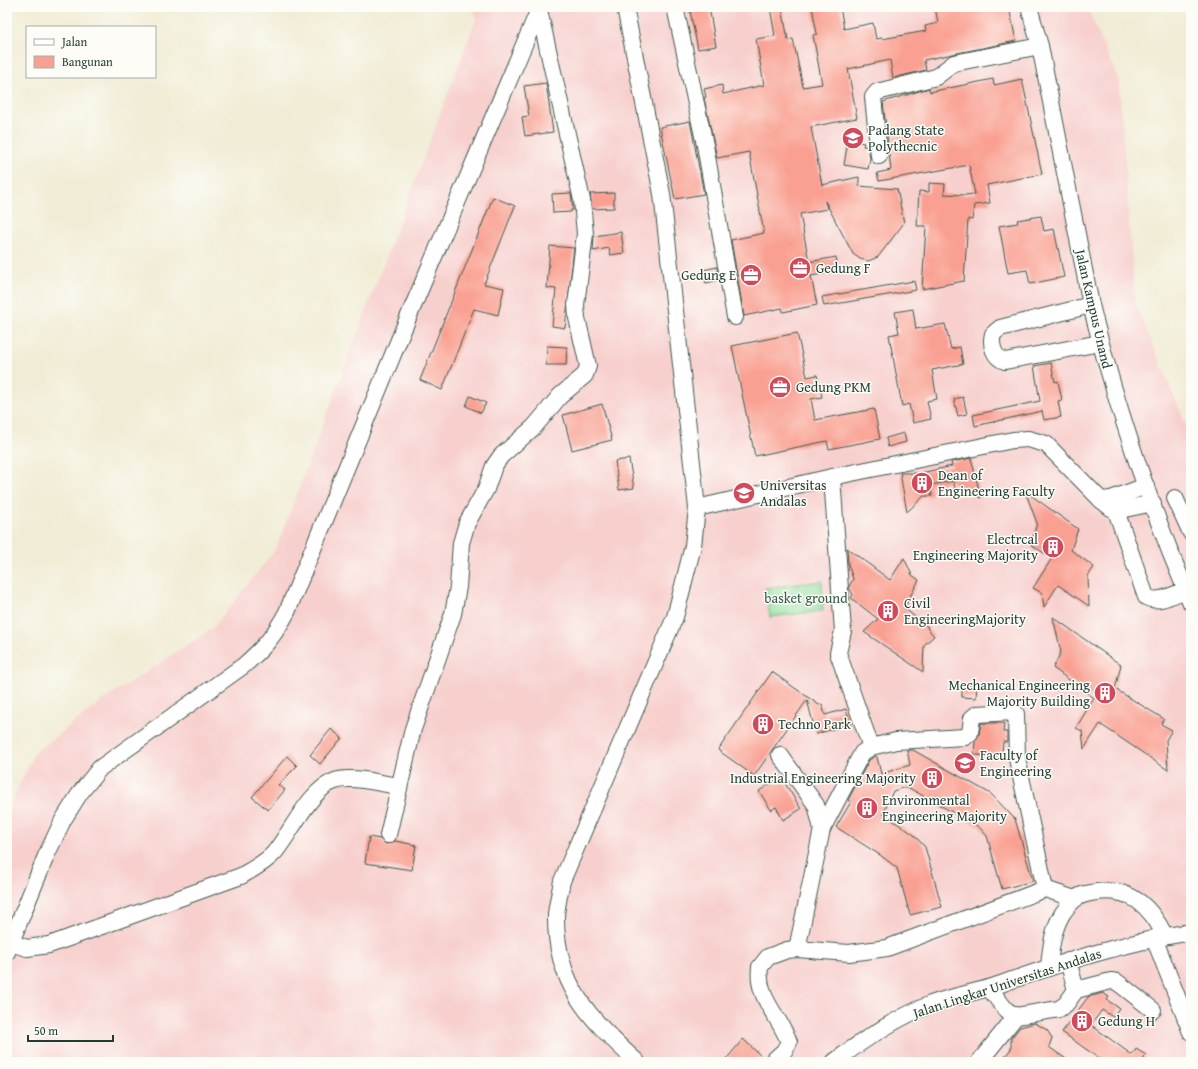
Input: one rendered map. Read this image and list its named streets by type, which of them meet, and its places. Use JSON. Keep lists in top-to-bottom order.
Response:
{
  "streets": {
    "street": ["Jalan Kampus Unand", "Jalan Lingkar Universitas Andalas"]
  },
  "parks": ["basket ground"],
  "places": {
    "school or university": ["Padang State Polythecnic", "Universitas Andalas", "Faculty of Engineering"],
    "office": ["Gedung F", "Gedung E", "Gedung PKM"],
    "building": [
      "Dean of Engineering Faculty",
      "Electrcal Engineering Majority",
      "Civil EngineeringMajority",
      "Mechanical Engineering Majority Building",
      "Techno Park",
      "Industrial Engineering Majority",
      "Environmental Engineering Majority",
      "Gedung H"
    ]
  },
  "legend": ["Jalan", "Bangunan"],
  "scale_bar": "50 m"
}
